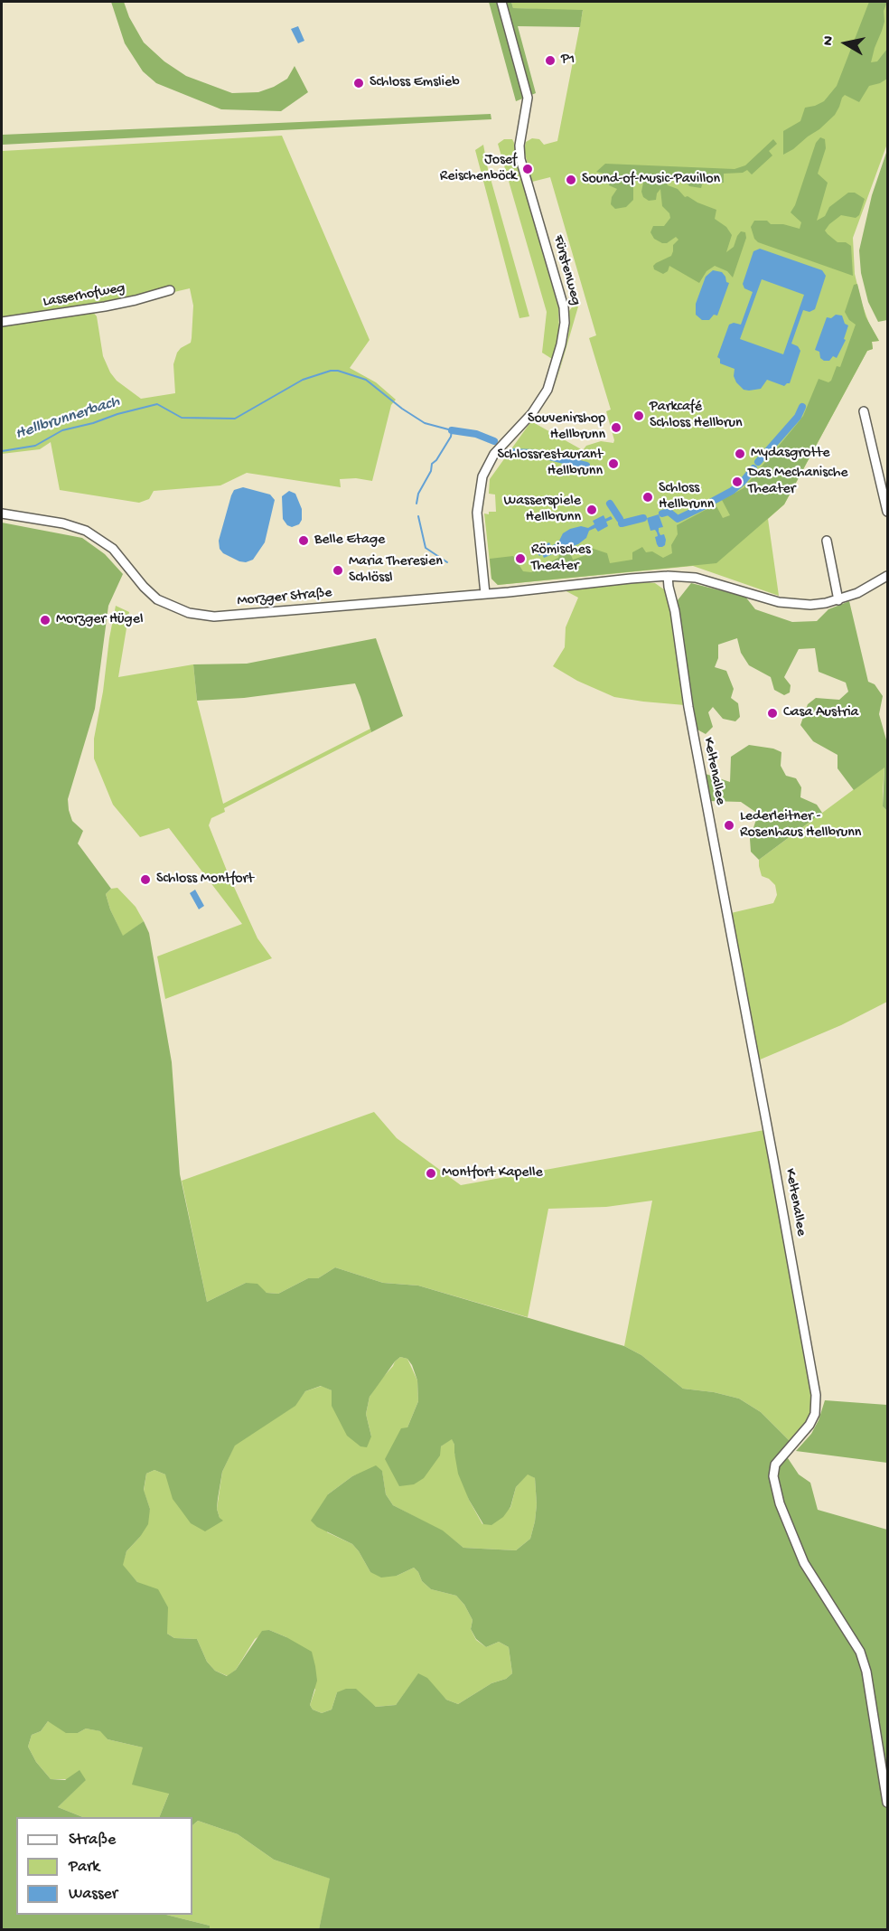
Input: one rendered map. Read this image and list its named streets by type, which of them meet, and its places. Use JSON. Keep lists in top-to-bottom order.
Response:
{
  "streets": {
    "street": [
      "Fürstenweg",
      "Lasserhofweg",
      "Morzger Straße",
      "Keltenallee"
    ]
  },
  "crossings": [
    ["Fürstenweg", "Morzger Straße"],
    ["Morzger Straße", "Keltenallee"]
  ],
  "water": ["Hellbrunnerbach"],
  "places": [
    "P1",
    "Schloss Emslieb",
    "Josef Reischenböck",
    "Sound-of-Music-Pavillon",
    "Parkcafé Schloss Hellbrun",
    "Souvenirshop Hellbrunn",
    "Mydasgrotte",
    "Schlossrestaurant Hellbrunn",
    "Das Mechanische Theater",
    "Schloss Hellbrunn",
    "Wasserspiele Hellbrunn",
    "Belle Etage",
    "Römisches Theater",
    "Maria Theresien Schlössl",
    "Morzger Hügel",
    "Casa Austria",
    "Lederleitner - Rosenhaus Hellbrunn",
    "Schloss Montfort",
    "Montfort Kapelle"
  ],
  "legend": ["Straße", "Park", "Wasser"],
  "north": "left"
}
